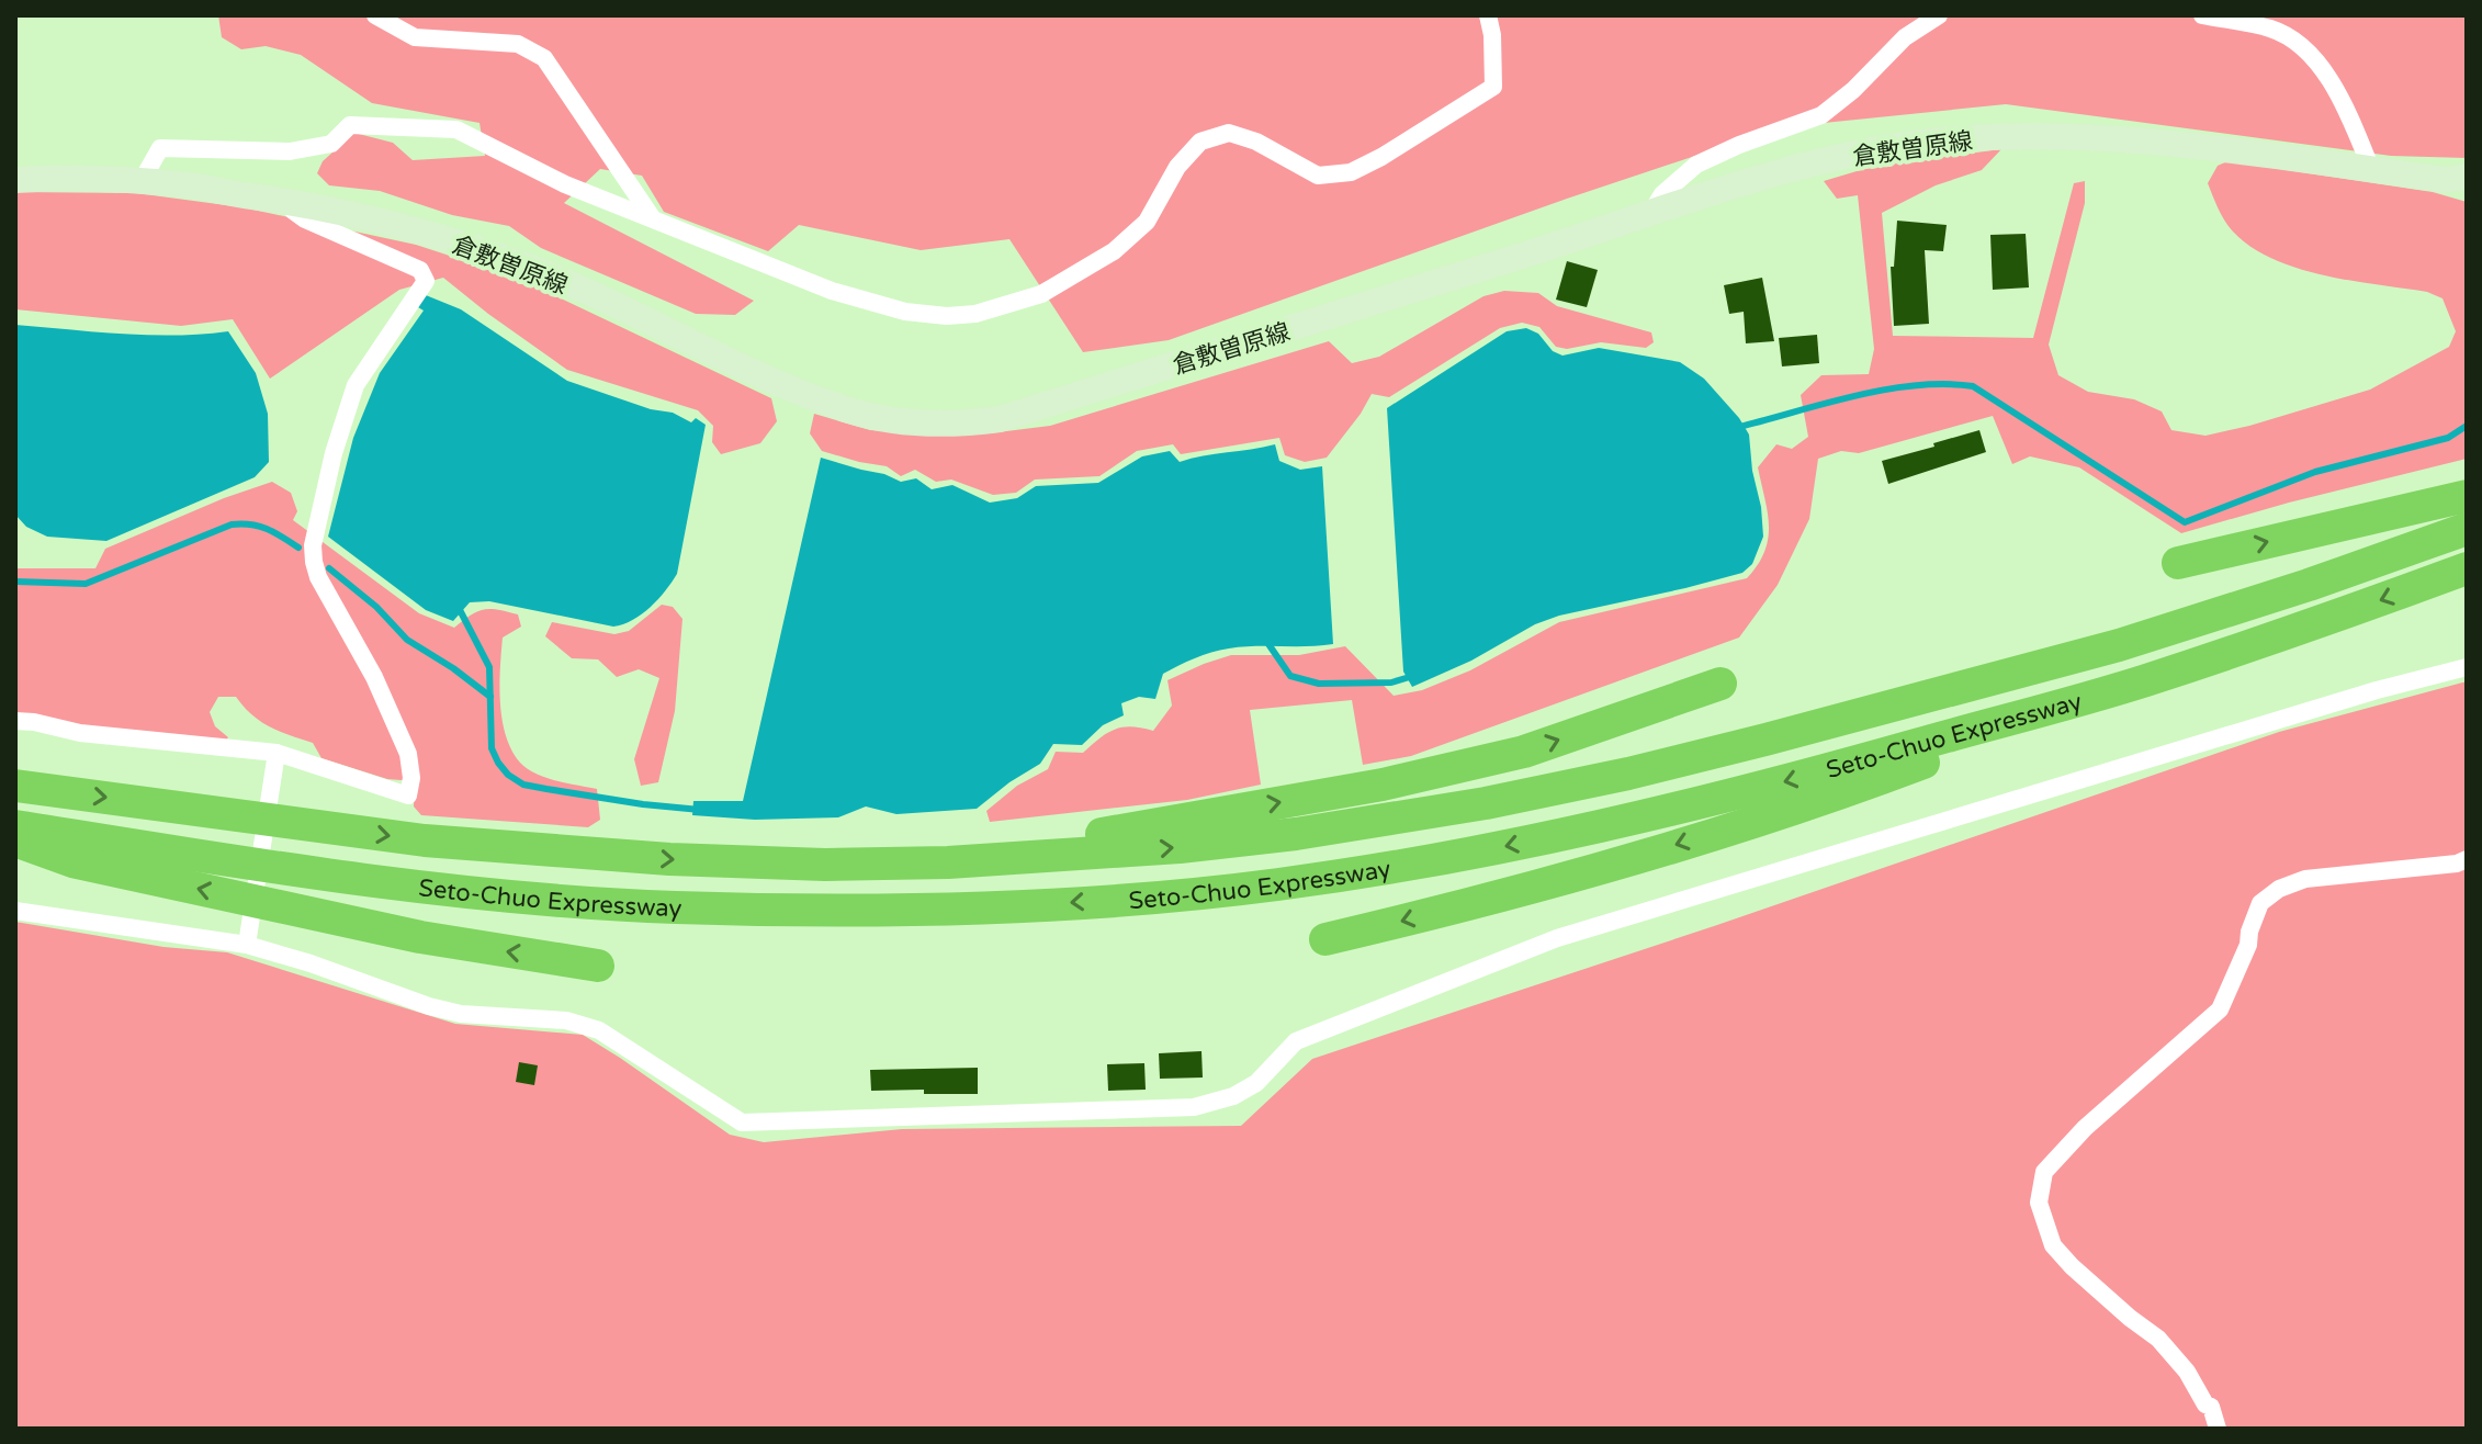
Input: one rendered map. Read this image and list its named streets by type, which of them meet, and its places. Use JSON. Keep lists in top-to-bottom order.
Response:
{
  "streets": {
    "highway": ["Seto-Chuo Expressway"],
    "street": ["倉敷曽原線"]
  }
}
